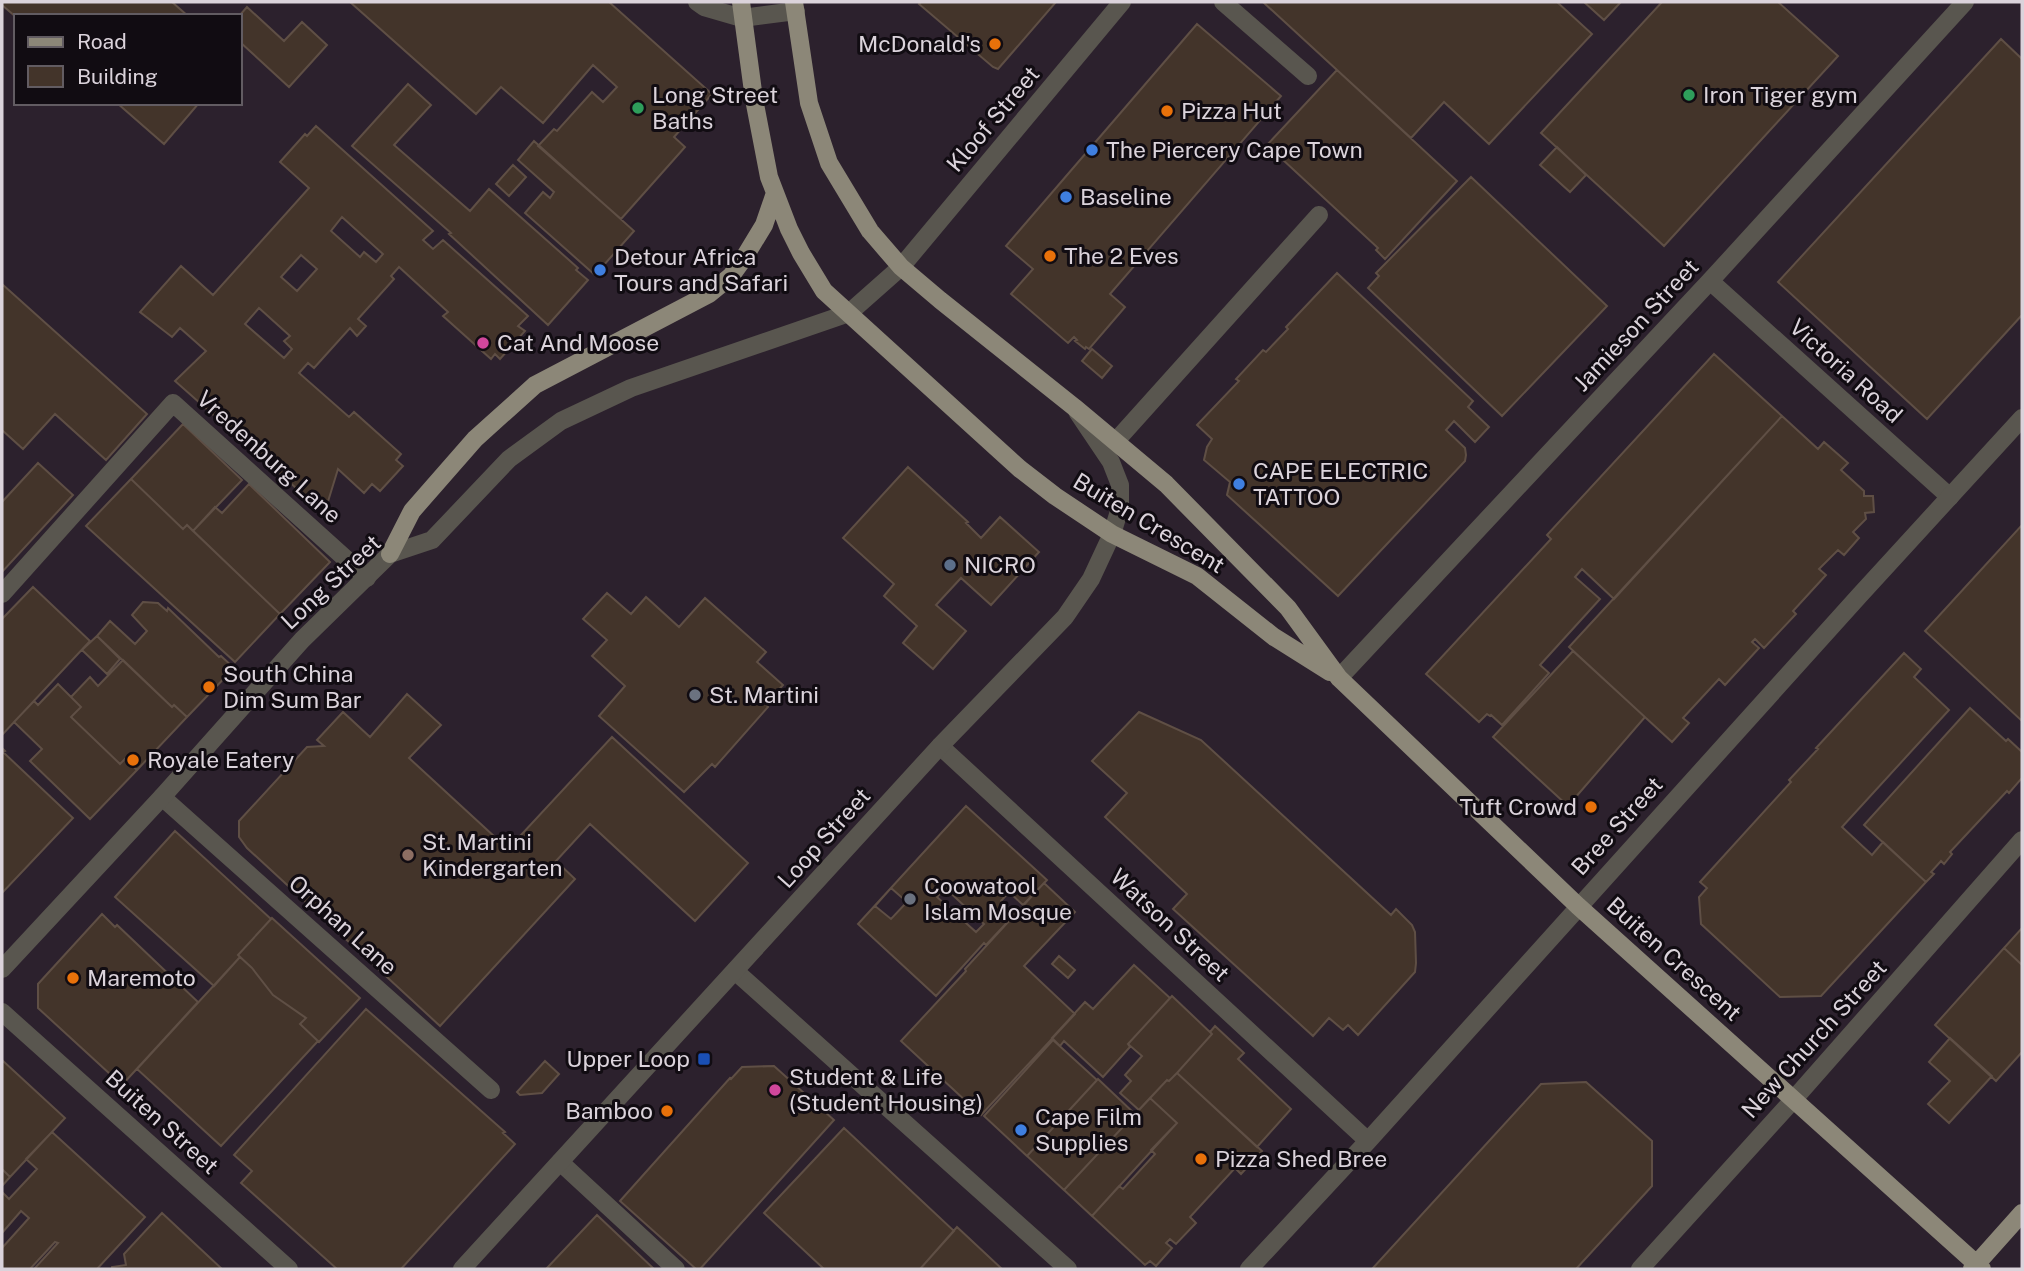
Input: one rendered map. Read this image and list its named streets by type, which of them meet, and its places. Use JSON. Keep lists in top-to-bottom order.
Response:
{
  "streets": {
    "main road": ["Buiten Crescent"],
    "street": [
      "Kloof Street",
      "Jamieson Street",
      "Victoria Road",
      "Vredenburg Lane",
      "Long Street",
      "Bree Street",
      "Loop Street",
      "Orphan Lane",
      "Watson Street",
      "New Church Street",
      "Buiten Street"
    ]
  },
  "crossings": [
    ["Kloof Street", "Buiten Crescent"],
    ["Kloof Street", "Long Street"],
    ["Jamieson Street", "Victoria Road"],
    ["Jamieson Street", "Buiten Crescent"],
    ["Victoria Road", "Bree Street"],
    ["Vredenburg Lane", "Long Street"],
    ["Buiten Crescent", "Long Street"],
    ["Buiten Crescent", "Bree Street"],
    ["Buiten Crescent", "Loop Street"],
    ["Buiten Crescent", "New Church Street"],
    ["Long Street", "Orphan Lane"],
    ["Bree Street", "Watson Street"],
    ["Loop Street", "Watson Street"]
  ],
  "places": {
    "other": [
      "McDonald's",
      "Iron Tiger gym",
      "Long Street Baths",
      "Pizza Hut",
      "The Piercery Cape Town",
      "Baseline",
      "The 2 Eves",
      "Detour Africa Tours and Safari",
      "Cat And Moose",
      "CAPE ELECTRIC TATTOO",
      "NICRO",
      "South China Dim Sum Bar",
      "St. Martini",
      "Royale Eatery",
      "Tuft Crowd",
      "St. Martini Kindergarten",
      "Coowatool Islam Mosque",
      "Maremoto",
      "Student & Life (Student Housing)",
      "Bamboo",
      "Cape Film Supplies",
      "Pizza Shed Bree"
    ],
    "transit": ["Upper Loop"]
  },
  "legend": ["Road", "Building"]
}
